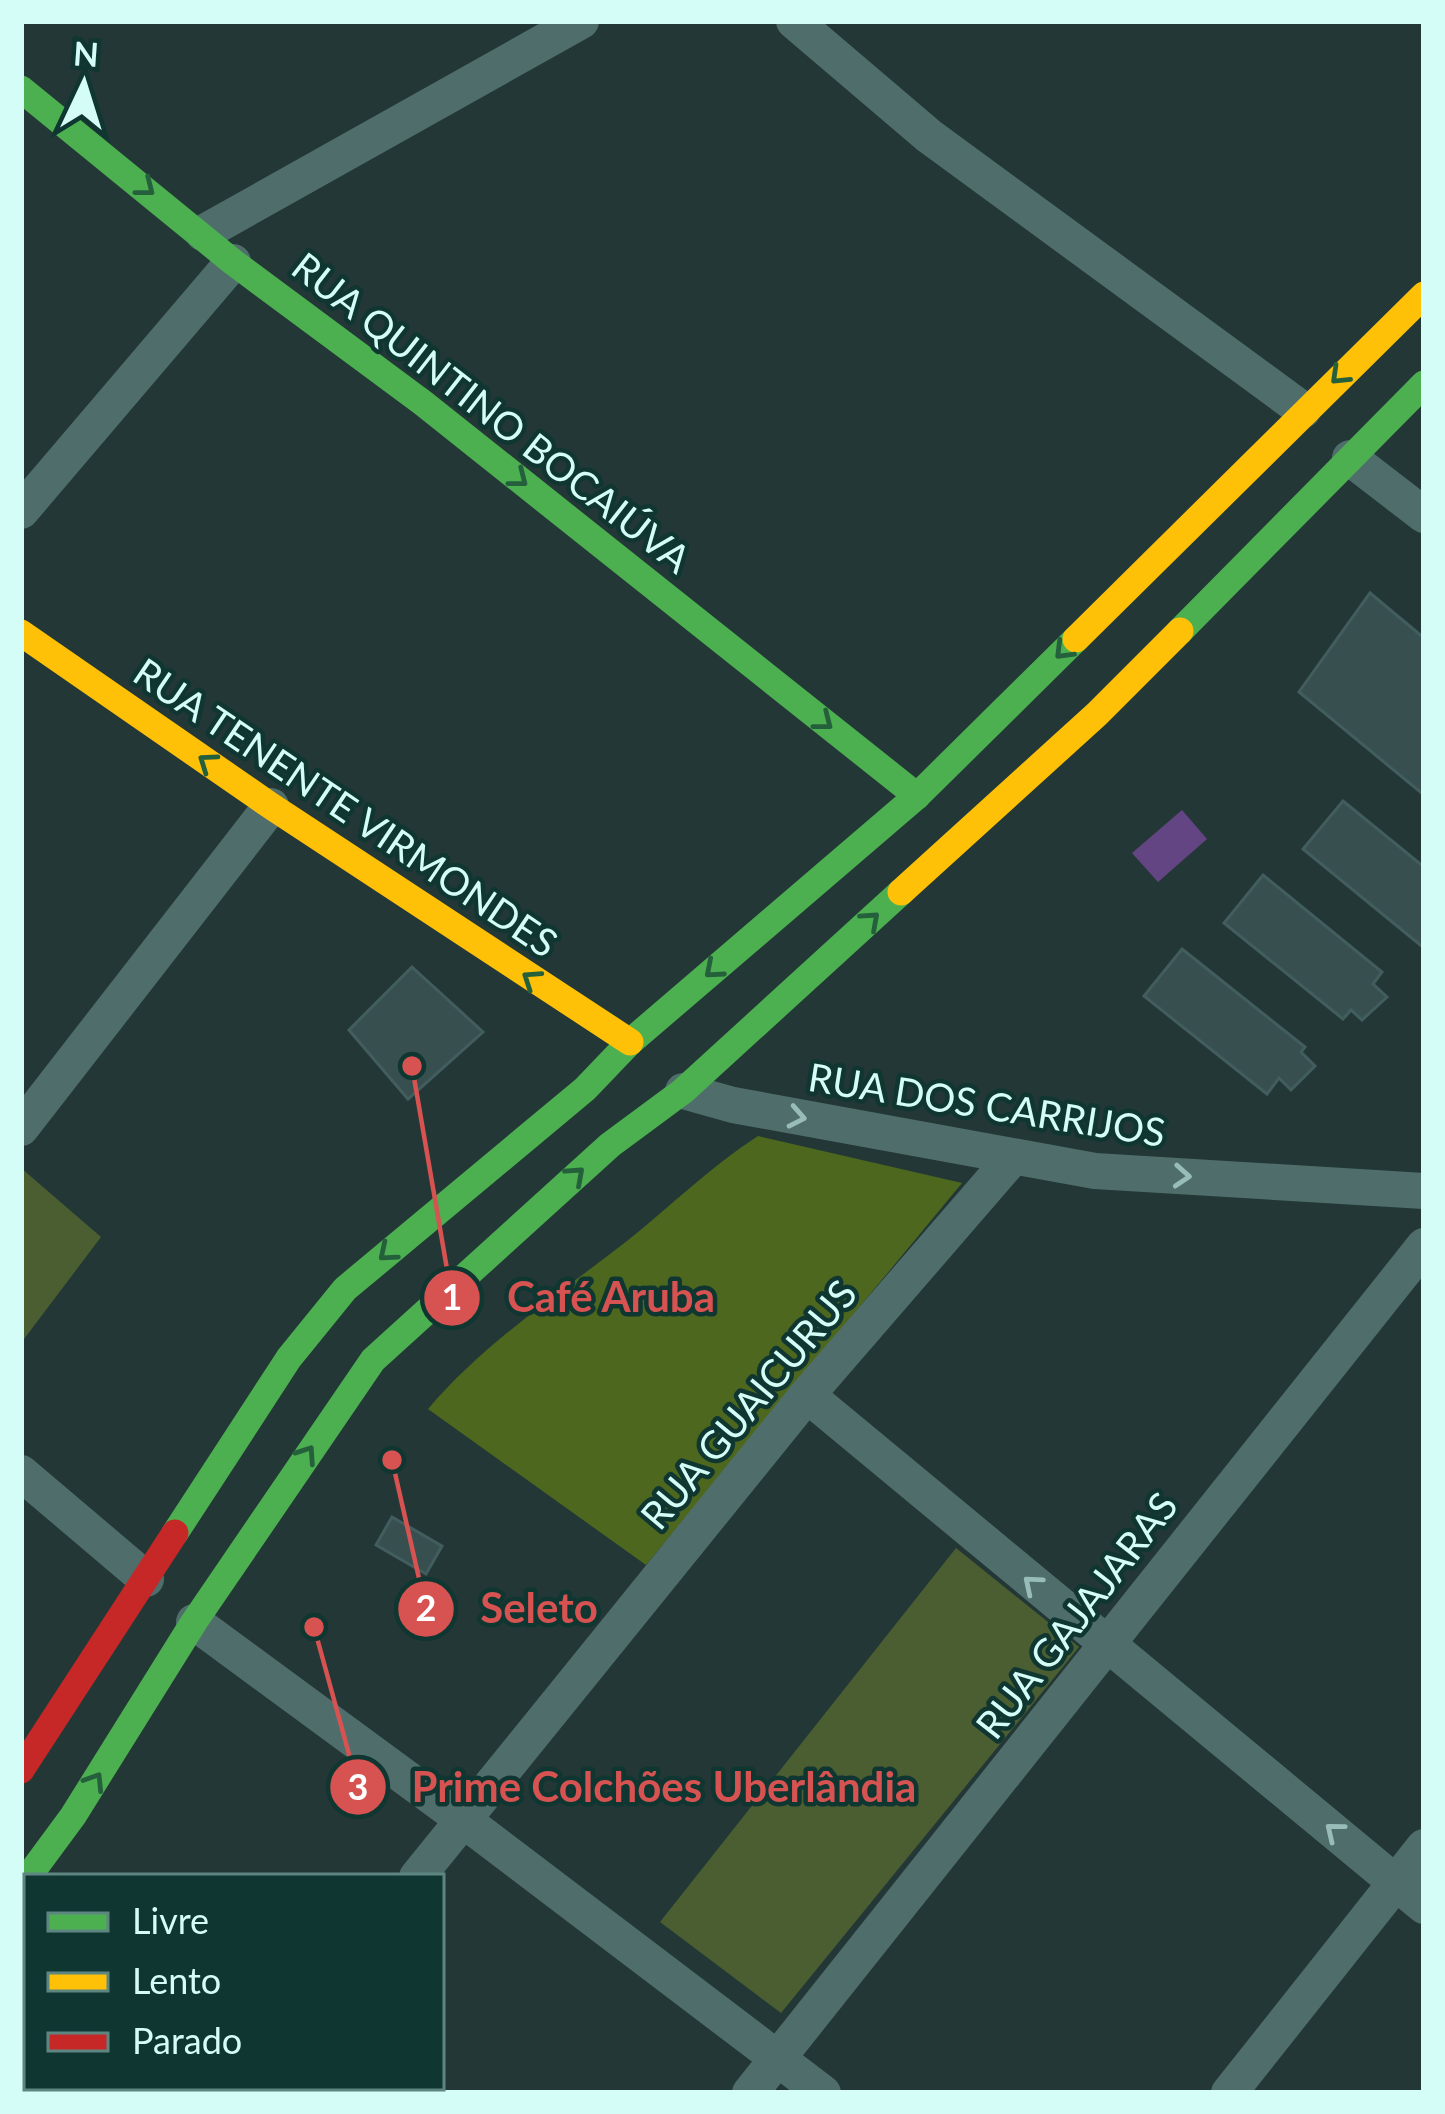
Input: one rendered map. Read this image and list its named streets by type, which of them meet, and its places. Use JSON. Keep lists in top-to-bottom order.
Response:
{
  "streets": {
    "main road": ["RUA QUINTINO BOCAIÚVA", "RUA TENENTE VIRMONDES"],
    "street": ["RUA DOS CARRIJOS", "RUA GUAICURUS", "RUA GAJAJARAS"]
  },
  "crossings": [
    ["RUA DOS CARRIJOS", "RUA GUAICURUS"]
  ],
  "one_way": ["RUA QUINTINO BOCAIÚVA", "RUA TENENTE VIRMONDES", "RUA DOS CARRIJOS"],
  "places": ["Café Aruba", "Seleto", "Prime Colchões Uberlândia"],
  "legend": ["Livre", "Lento", "Parado"],
  "north": "top"
}
